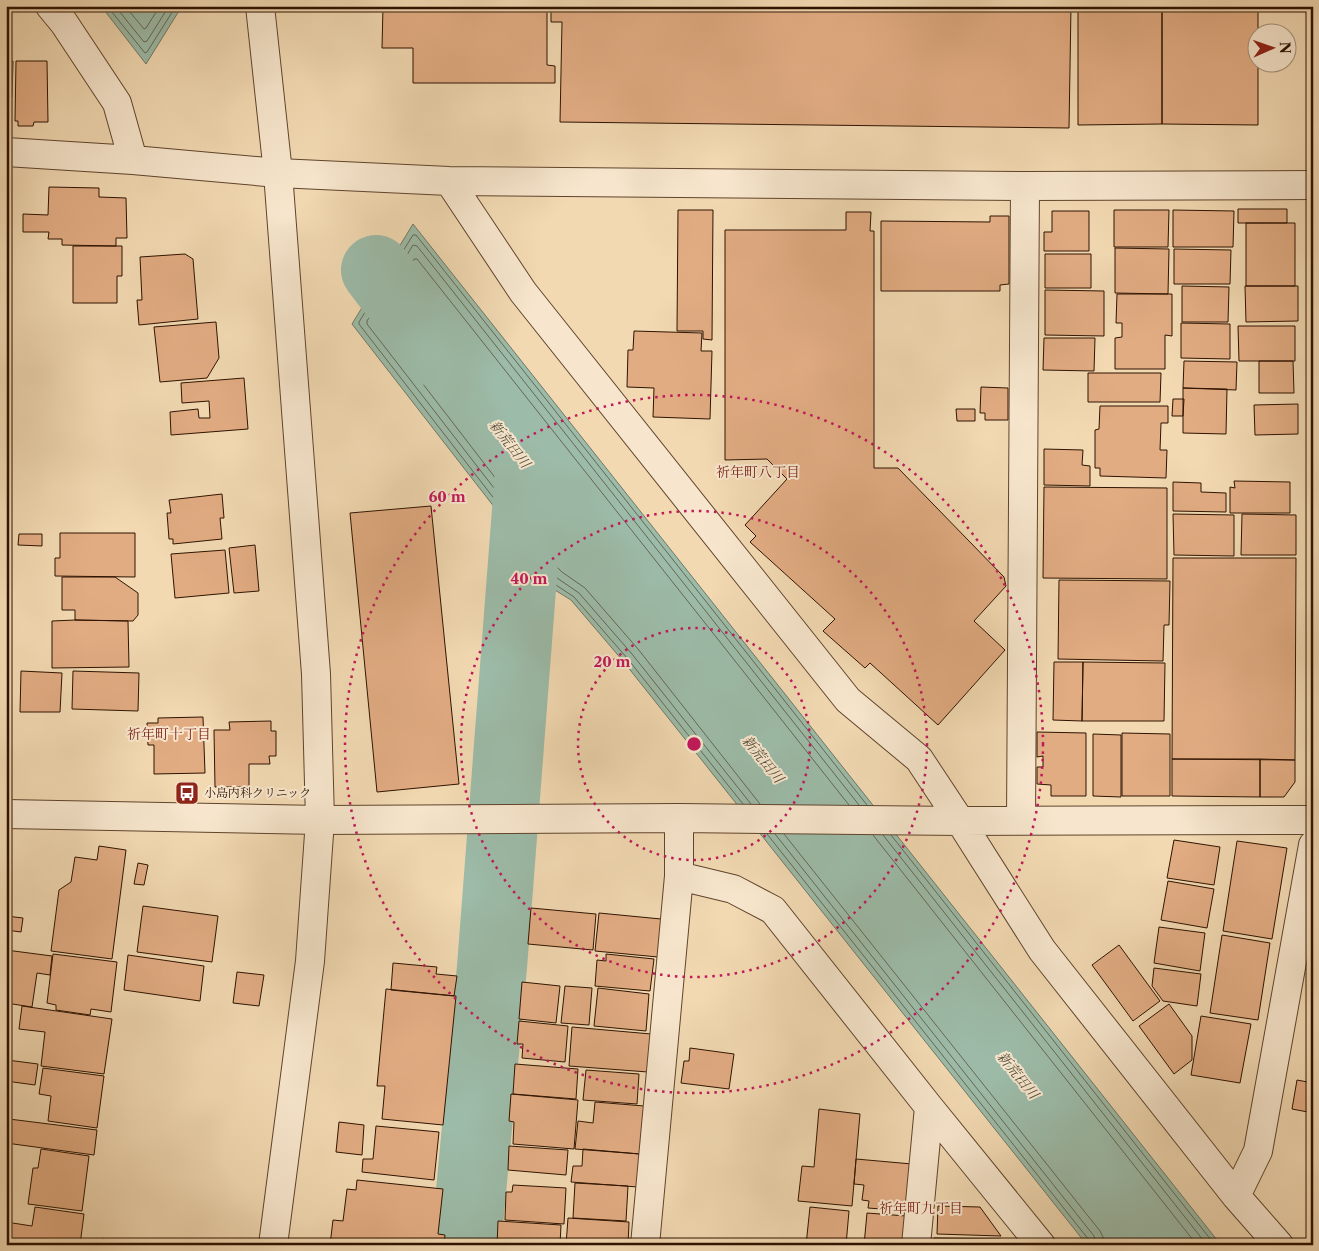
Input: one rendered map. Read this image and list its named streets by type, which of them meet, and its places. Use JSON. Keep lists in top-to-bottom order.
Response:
{
  "districts": ["祈年町八丁目", "祈年町十丁目", "祈年町九丁目"],
  "water": ["新荒田川"],
  "places": {
    "bus stop": ["小島内科クリニック"]
  },
  "north": "right",
  "rings": ["60 m", "40 m", "20 m"]
}
